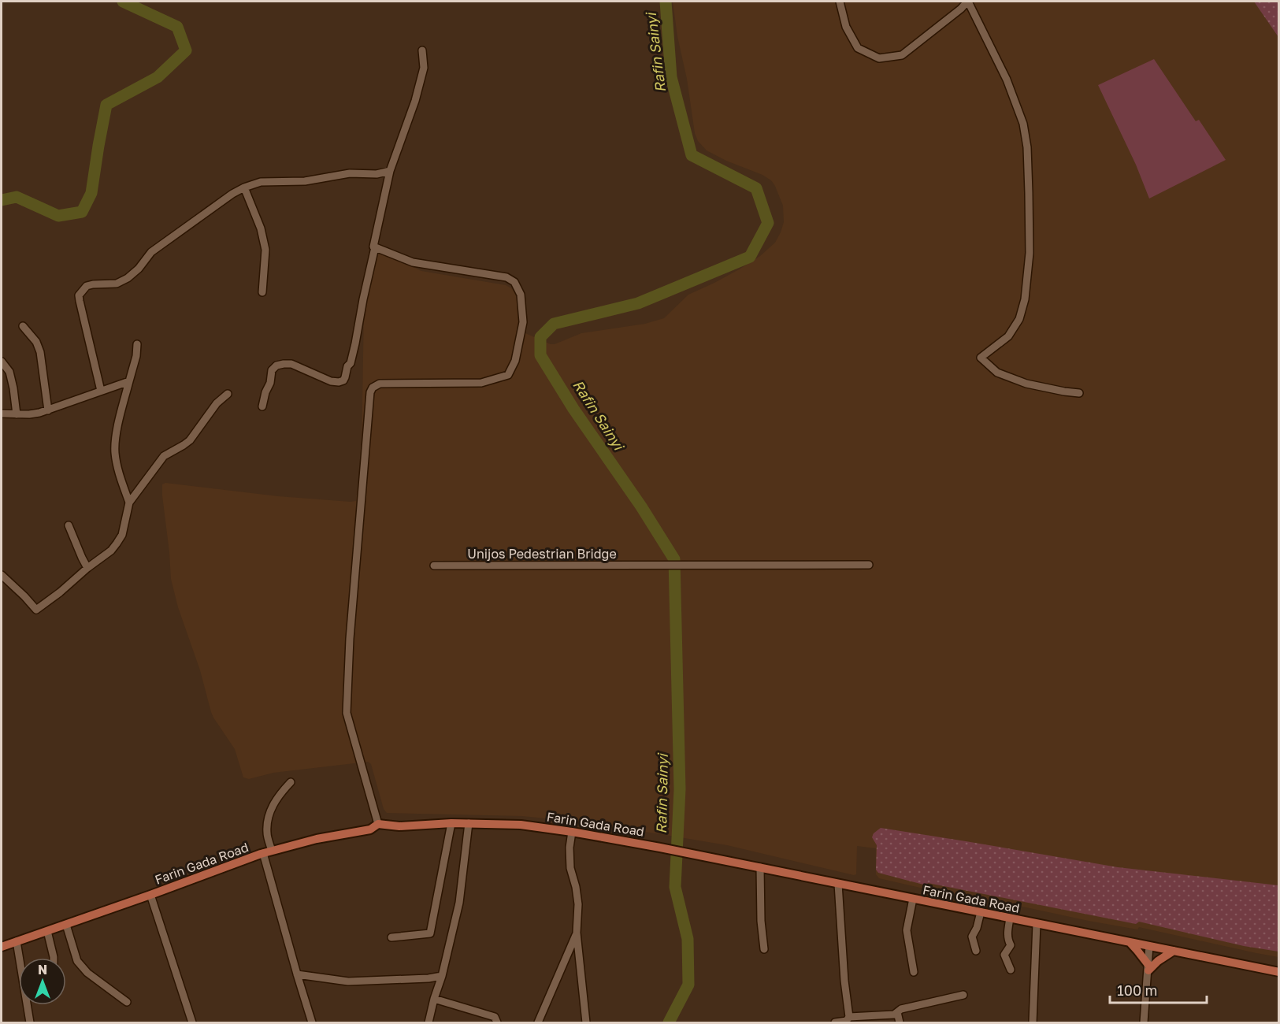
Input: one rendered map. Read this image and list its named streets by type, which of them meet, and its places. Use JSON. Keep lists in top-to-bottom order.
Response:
{
  "streets": {
    "main road": ["Farin Gada Road"],
    "street": ["Unijos Pedestrian Bridge"]
  },
  "water": ["Rafin Sainyi"],
  "scale_bar": "100 m",
  "north": "top"
}
